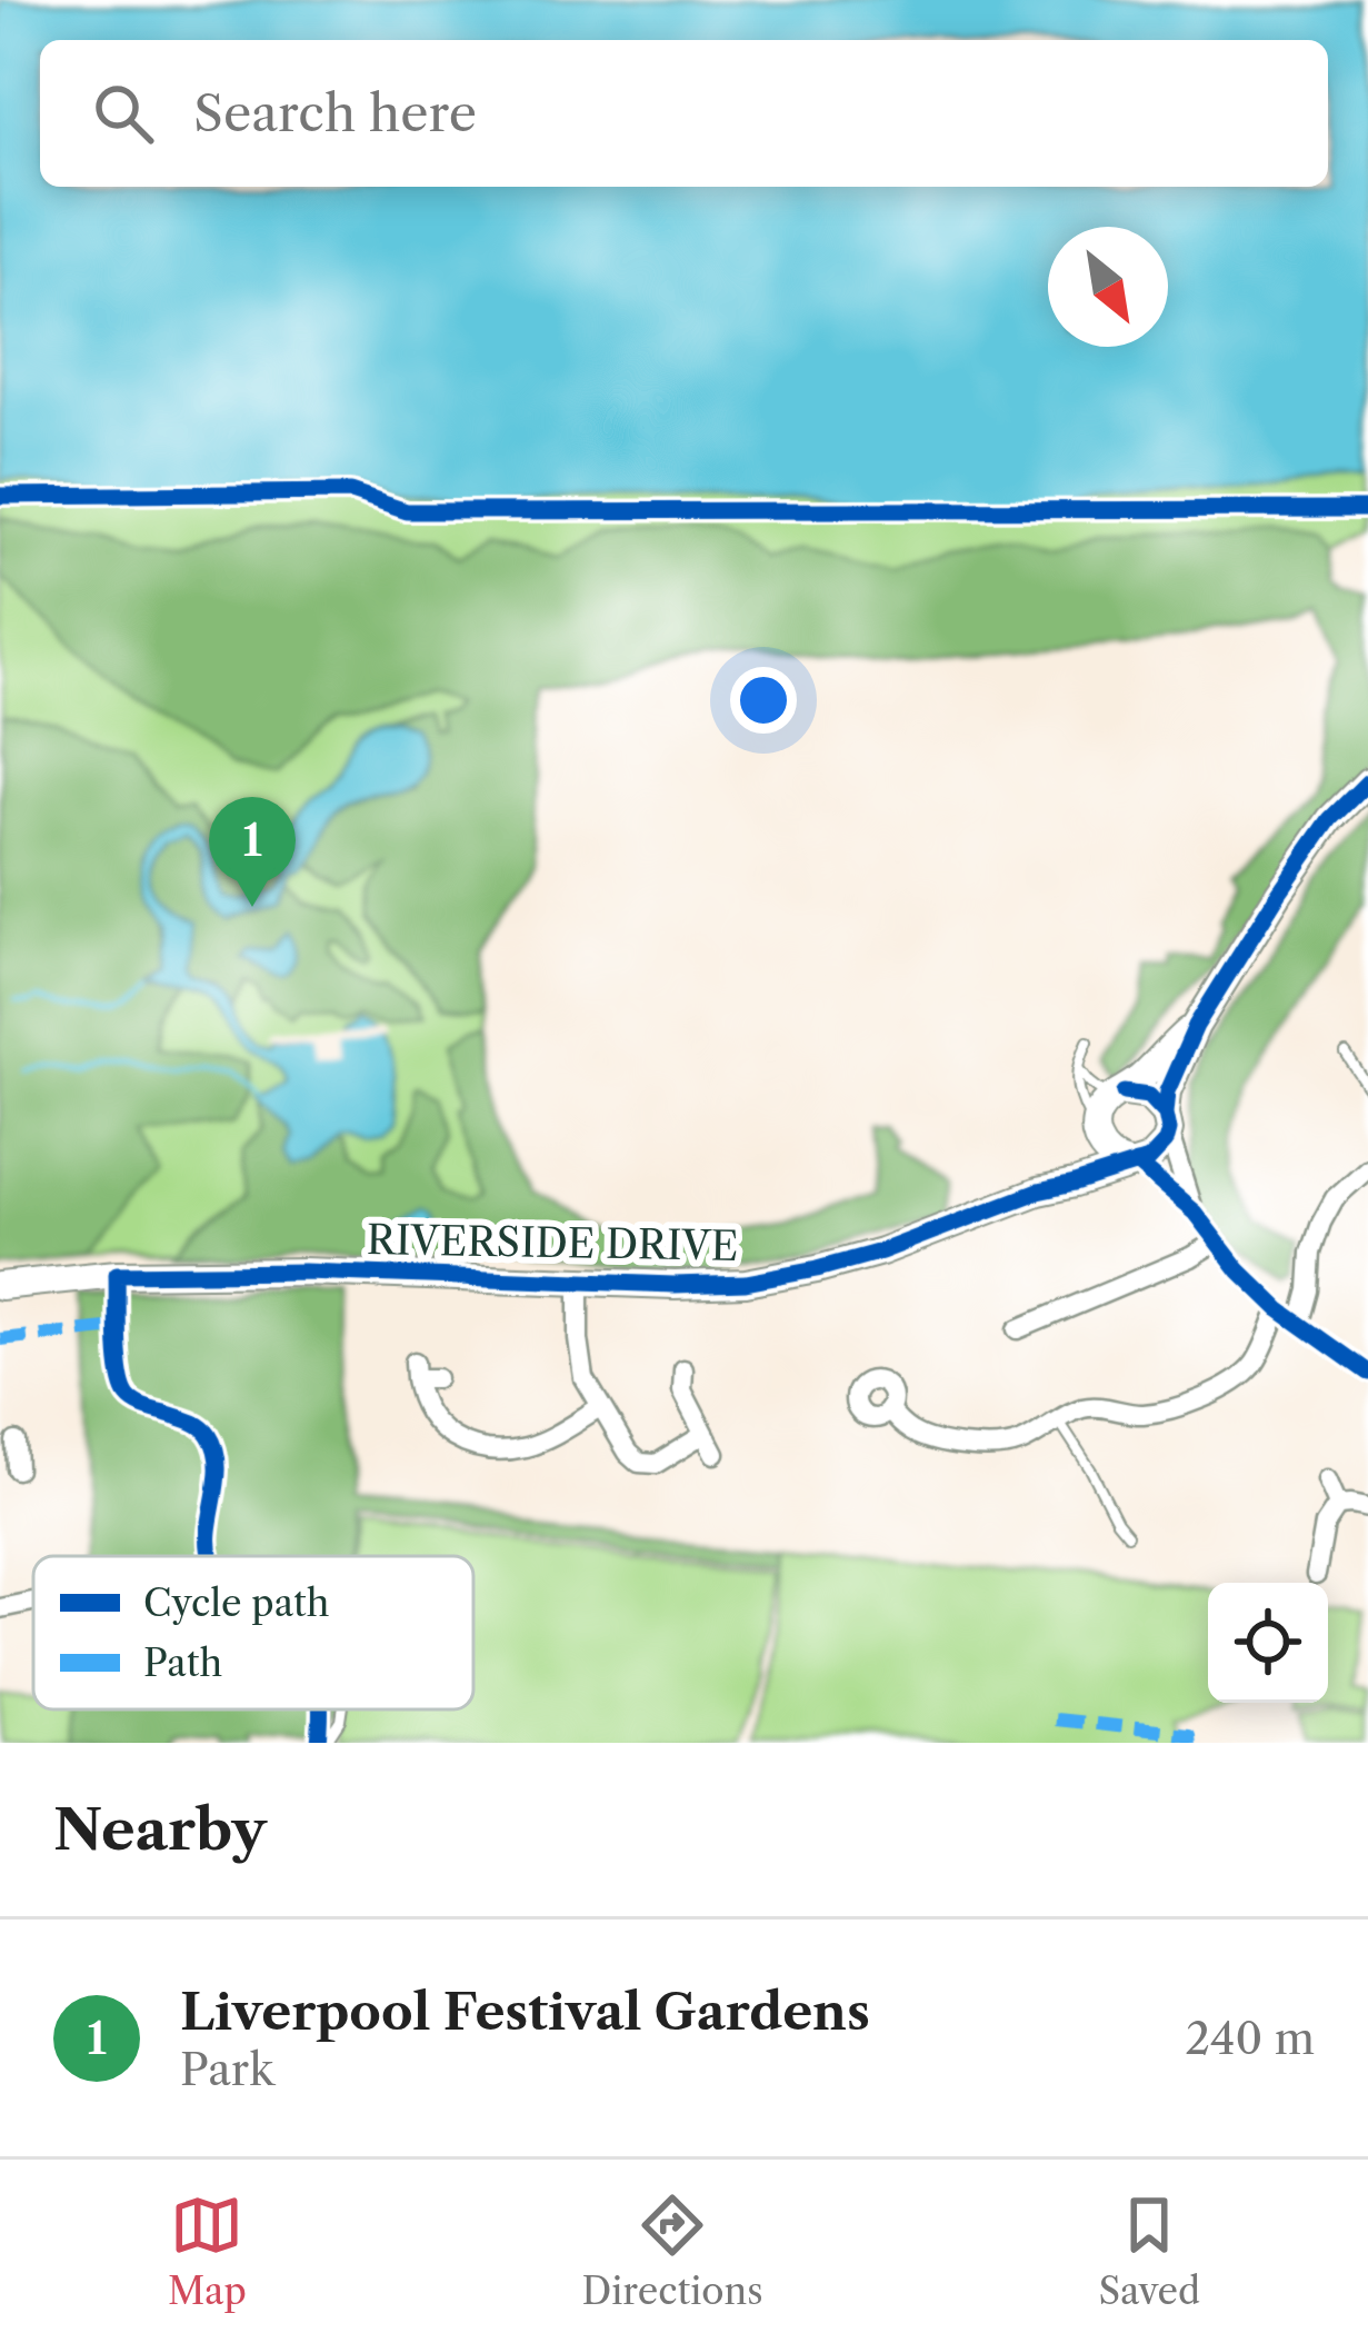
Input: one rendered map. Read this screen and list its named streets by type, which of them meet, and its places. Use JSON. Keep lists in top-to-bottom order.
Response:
{
  "streets": {
    "street": ["RIVERSIDE DRIVE"]
  },
  "legend": ["Cycle path", "Path"],
  "north": "bottom right",
  "page": {
    "search": "Search here",
    "pins": "1",
    "heading": "Nearby",
    "list": [
      {
        "mark": "1",
        "name": "Liverpool Festival Gardens",
        "note": "Park",
        "value": "240 m"
      }
    ],
    "nav": ["Map", "Directions", "Saved"]
  }
}
